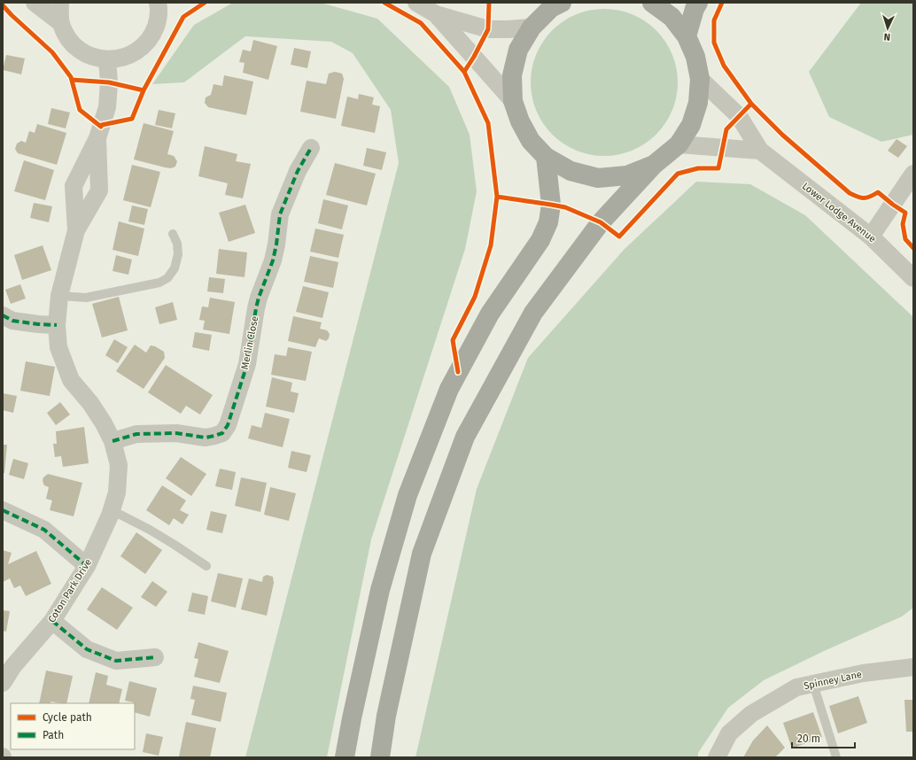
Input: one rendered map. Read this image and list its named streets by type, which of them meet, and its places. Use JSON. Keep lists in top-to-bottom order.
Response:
{
  "streets": {
    "street": [
      "Lower Lodge Avenue",
      "Merlin Close",
      "Coton Park Drive",
      "Spinney Lane"
    ]
  },
  "crossings": [
    ["Merlin Close", "Coton Park Drive"]
  ],
  "legend": ["Cycle path", "Path"],
  "scale_bar": "20 m",
  "north": "bottom"
}
